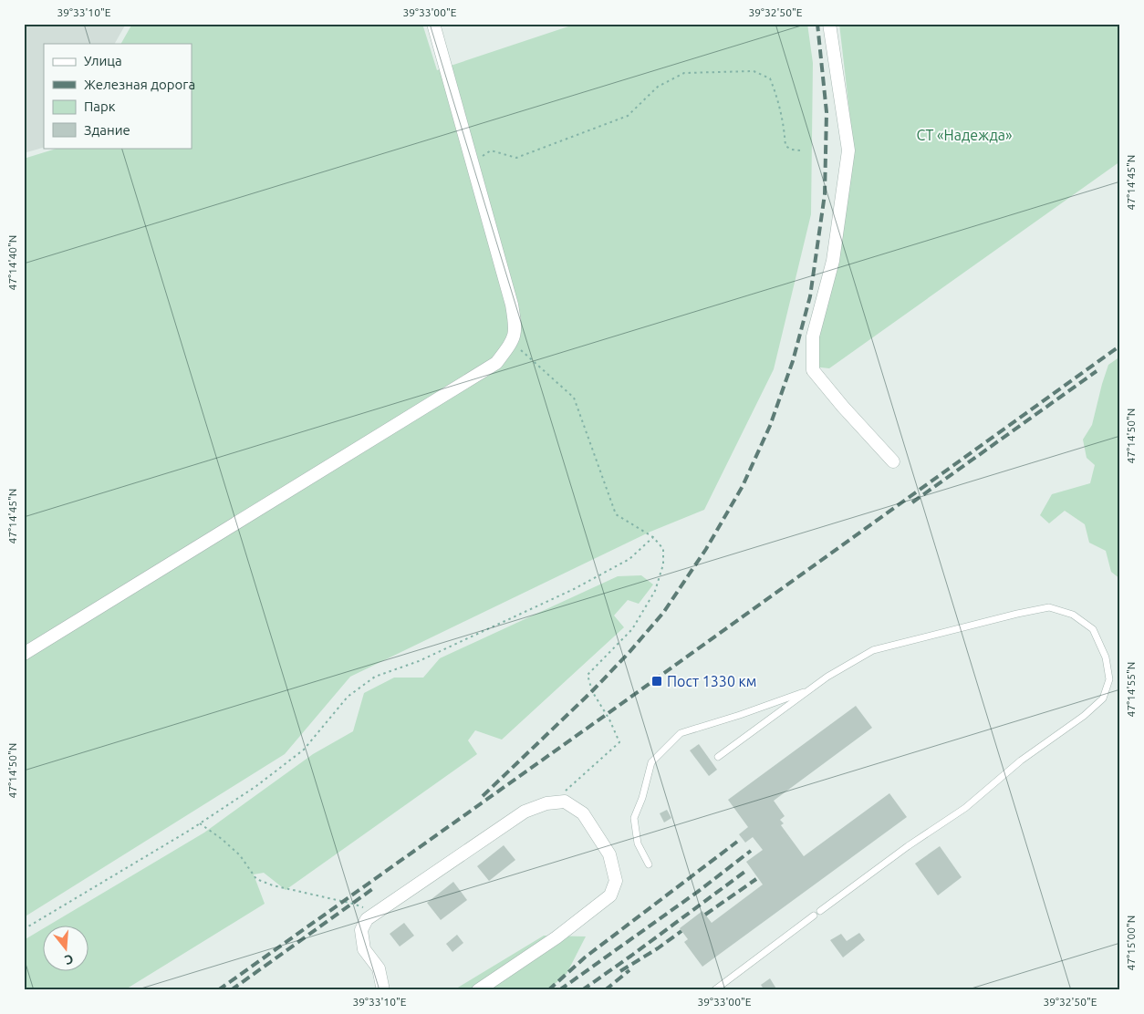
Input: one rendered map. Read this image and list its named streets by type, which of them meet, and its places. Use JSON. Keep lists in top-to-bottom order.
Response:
{
  "parks": ["СТ «Надежда»"],
  "places": {
    "transit": ["Пост 1330 км"]
  },
  "legend": [
    "Улица",
    "Железная дорога",
    "Парк",
    "Здание"
  ],
  "north": "bottom",
  "coordinates": [
    "39°33'10\"E",
    "39°33'00\"E",
    "39°32'50\"E",
    "47°14'45\"N",
    "47°14'40\"N",
    "47°14'50\"N",
    "47°14'55\"N",
    "47°15'00\"N"
  ]
}
